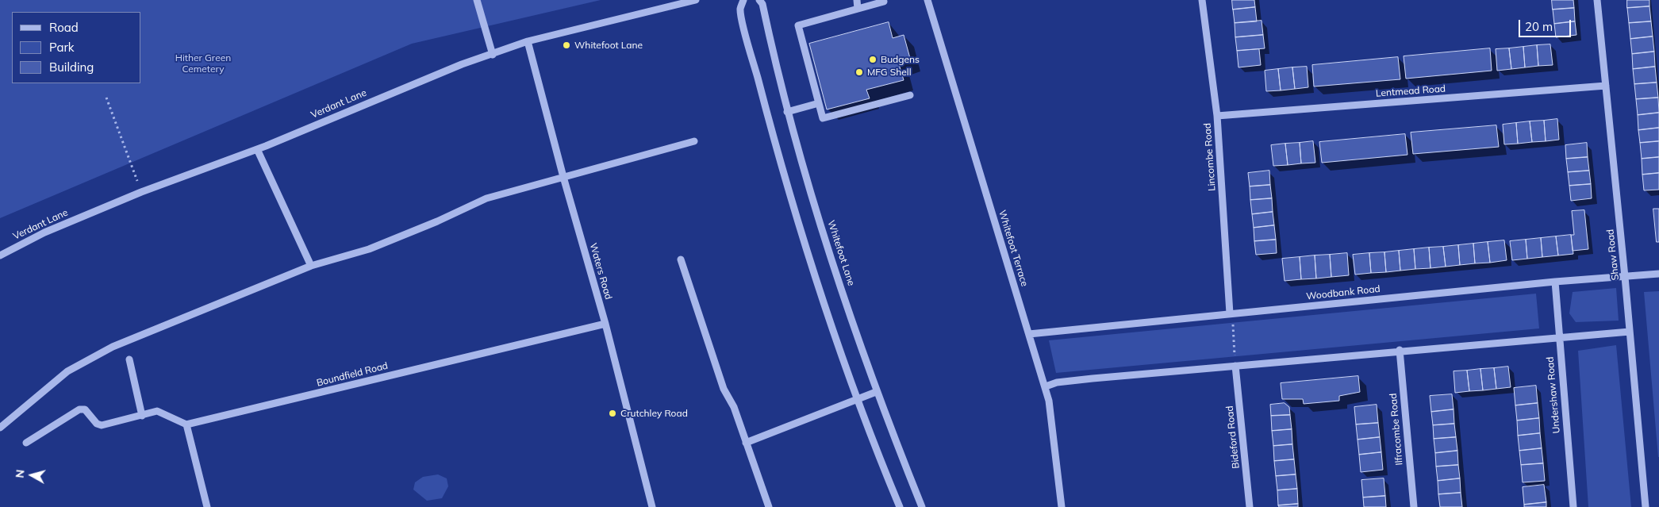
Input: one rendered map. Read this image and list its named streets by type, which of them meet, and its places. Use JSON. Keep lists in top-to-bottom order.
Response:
{
  "streets": {
    "street": [
      "Lentmead Road",
      "Verdant Lane",
      "Lincombe Road",
      "Whitefoot Terrace",
      "Whitefoot Lane",
      "Shaw Road",
      "Waters Road",
      "Woodbank Road",
      "Boundfield Road",
      "Undershaw Road",
      "Ilfracombe Road",
      "Bideford Road"
    ]
  },
  "crossings": [
    ["Lentmead Road", "Lincombe Road"],
    ["Lentmead Road", "Shaw Road"],
    ["Verdant Lane", "Waters Road"],
    ["Lincombe Road", "Woodbank Road"],
    ["Whitefoot Terrace", "Woodbank Road"],
    ["Shaw Road", "Woodbank Road"],
    ["Waters Road", "Boundfield Road"],
    ["Woodbank Road", "Undershaw Road"]
  ],
  "parks": ["Hither Green Cemetery"],
  "places": [
    "Whitefoot Lane",
    "Budgens",
    "MFG Shell",
    "Crutchley Road"
  ],
  "legend": ["Road", "Park", "Building"],
  "scale_bar": "20 m",
  "north": "left"
}
